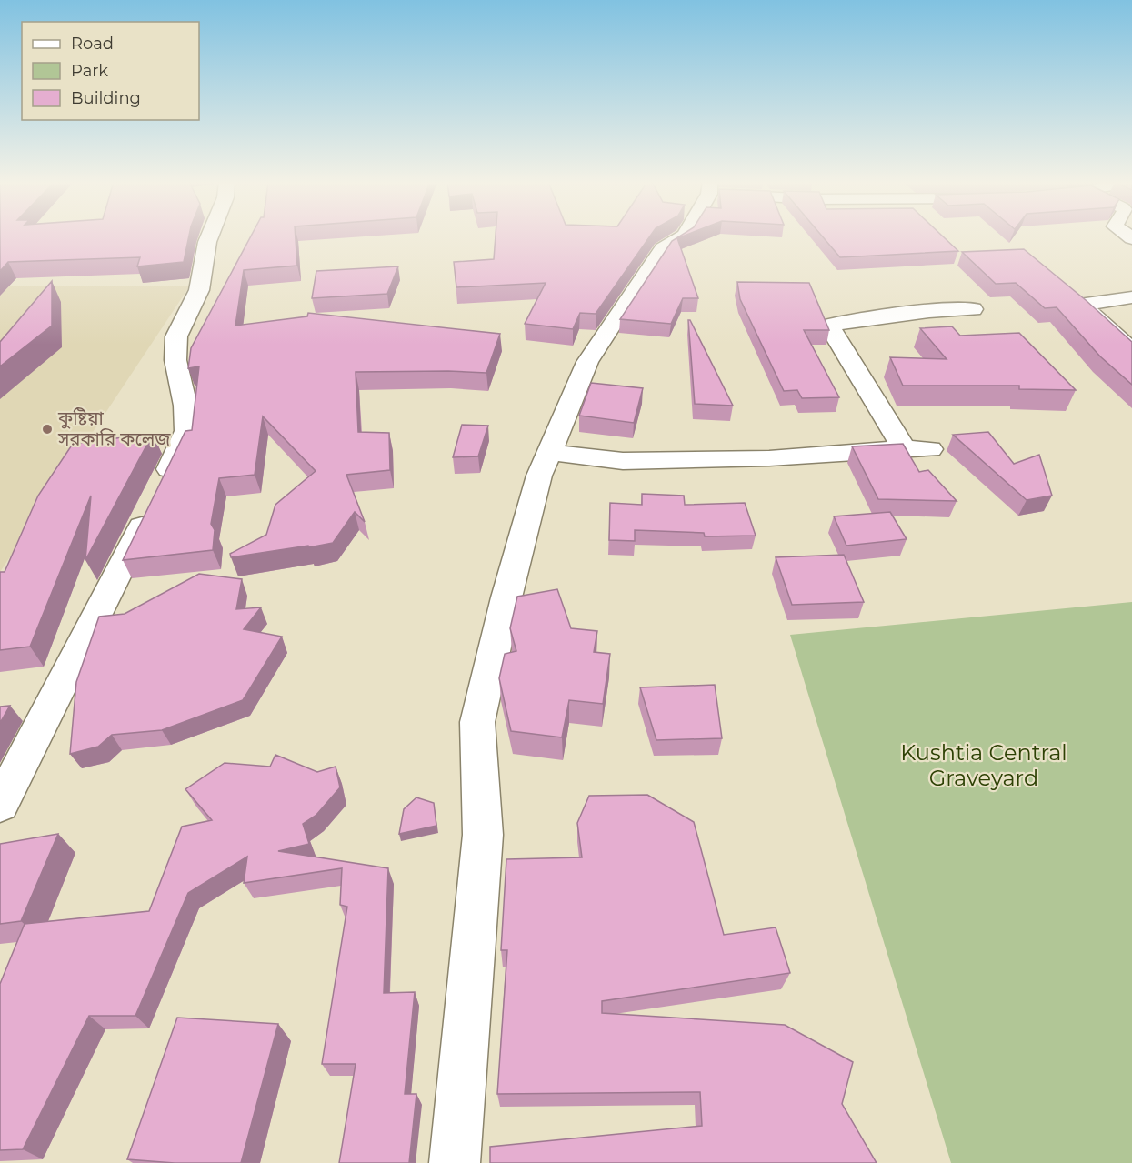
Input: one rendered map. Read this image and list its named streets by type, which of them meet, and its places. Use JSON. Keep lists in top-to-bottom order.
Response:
{
  "parks": ["Kushtia Central Graveyard"],
  "places": ["কুষ্টিয়া সরকারি কলেজ"],
  "legend": ["Road", "Park", "Building"]
}
